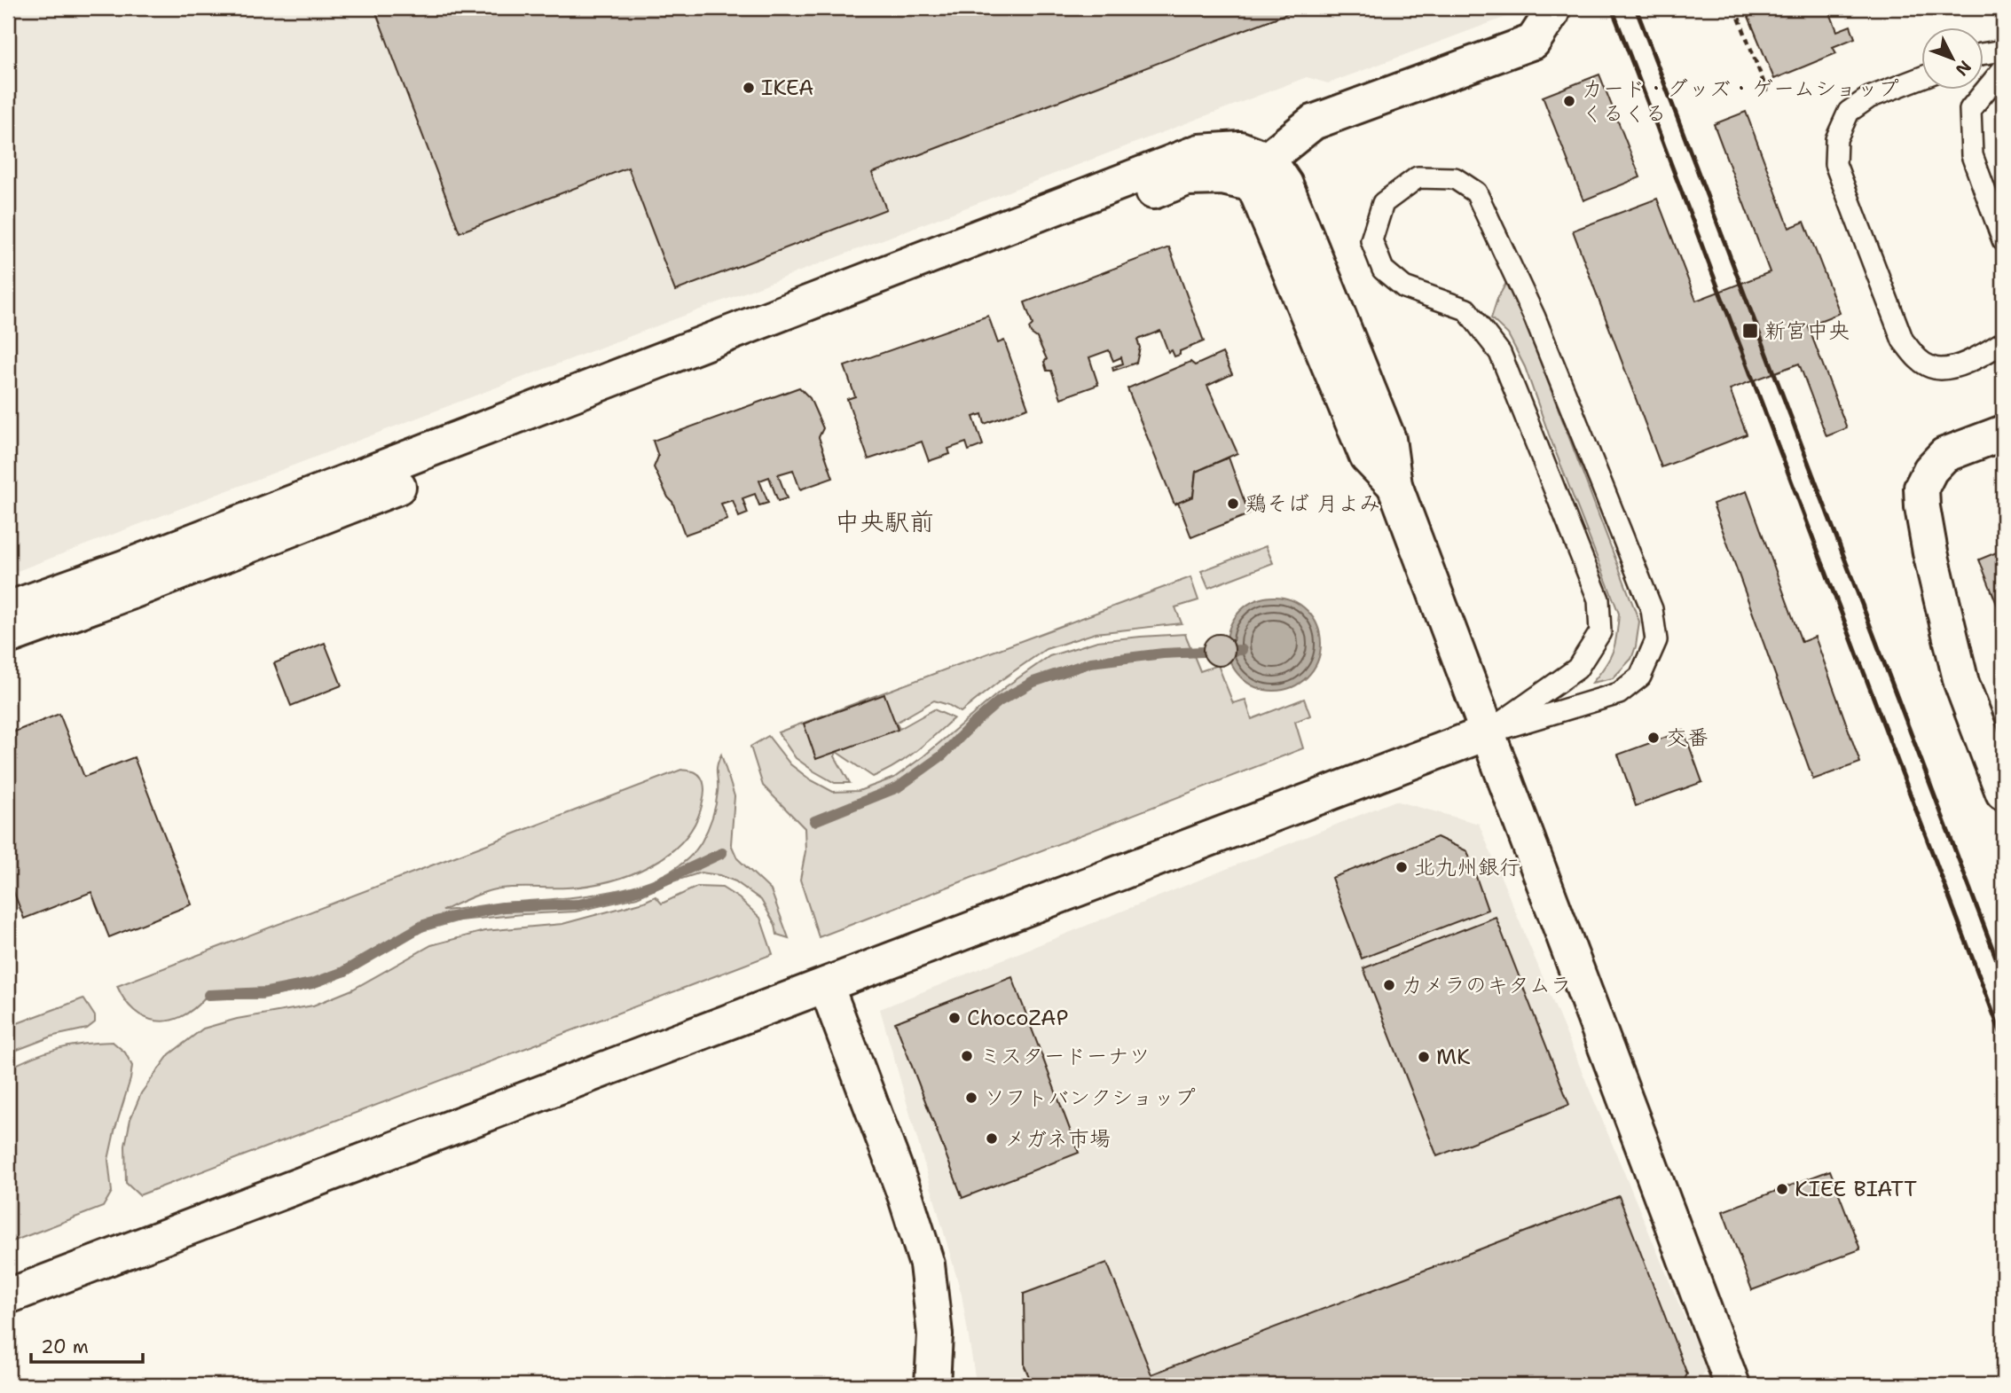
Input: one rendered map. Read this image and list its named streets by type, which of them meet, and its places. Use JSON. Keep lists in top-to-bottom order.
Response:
{
  "districts": ["中央駅前"],
  "places": {
    "other": [
      "IKEA",
      "カード・グッズ・ゲームショップ くるくる",
      "鶏そば 月よみ",
      "交番",
      "北九州銀行",
      "カメラのキタムラ",
      "ChocoZAP",
      "ミスタードーナツ",
      "MK",
      "ソフトバンクショップ",
      "メガネ市場",
      "KIEE BIATT"
    ],
    "transit": ["新宮中央"]
  },
  "scale_bar": "20 m",
  "north": "bottom right"
}
